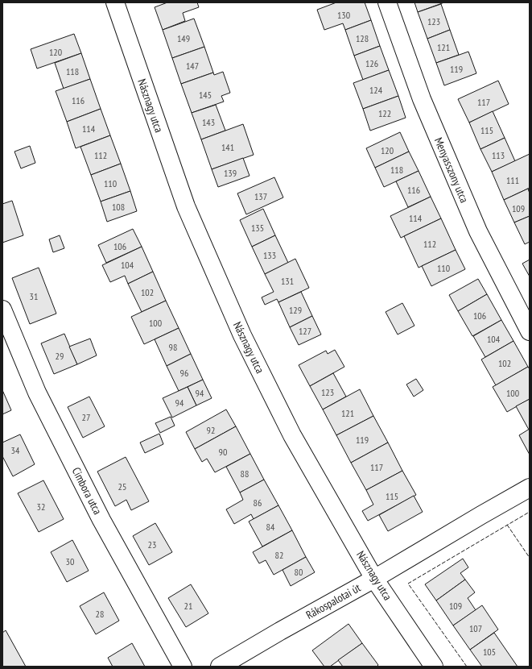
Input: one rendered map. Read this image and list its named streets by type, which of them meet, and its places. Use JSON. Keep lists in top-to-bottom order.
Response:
{
  "streets": {
    "street": [
      "Násznagy utca",
      "Menyasszony utca",
      "Cimbora utca",
      "Rákospalotai út"
    ]
  },
  "crossings": [
    ["Násznagy utca", "Rákospalotai út"]
  ],
  "house_numbers": [
    "130",
    "123",
    "149",
    "128",
    "121",
    "120",
    "126",
    "147",
    "119",
    "118",
    "124",
    "145",
    "116",
    "117",
    "122",
    "143",
    "114",
    "115",
    "141",
    "120",
    "112",
    "113",
    "118",
    "139",
    "111",
    "110",
    "116",
    "137",
    "108",
    "109",
    "114",
    "135",
    "112",
    "106",
    "133",
    "104",
    "110",
    "131",
    "102",
    "31",
    "129",
    "106",
    "100",
    "127",
    "104",
    "98",
    "29",
    "102",
    "96",
    "123",
    "94",
    "100",
    "94",
    "121",
    "27",
    "92",
    "119",
    "34",
    "90",
    "117",
    "88",
    "25",
    "115",
    "86",
    "32",
    "84",
    "23",
    "82",
    "30",
    "80",
    "21",
    "109",
    "28",
    "107",
    "105"
  ]
}
